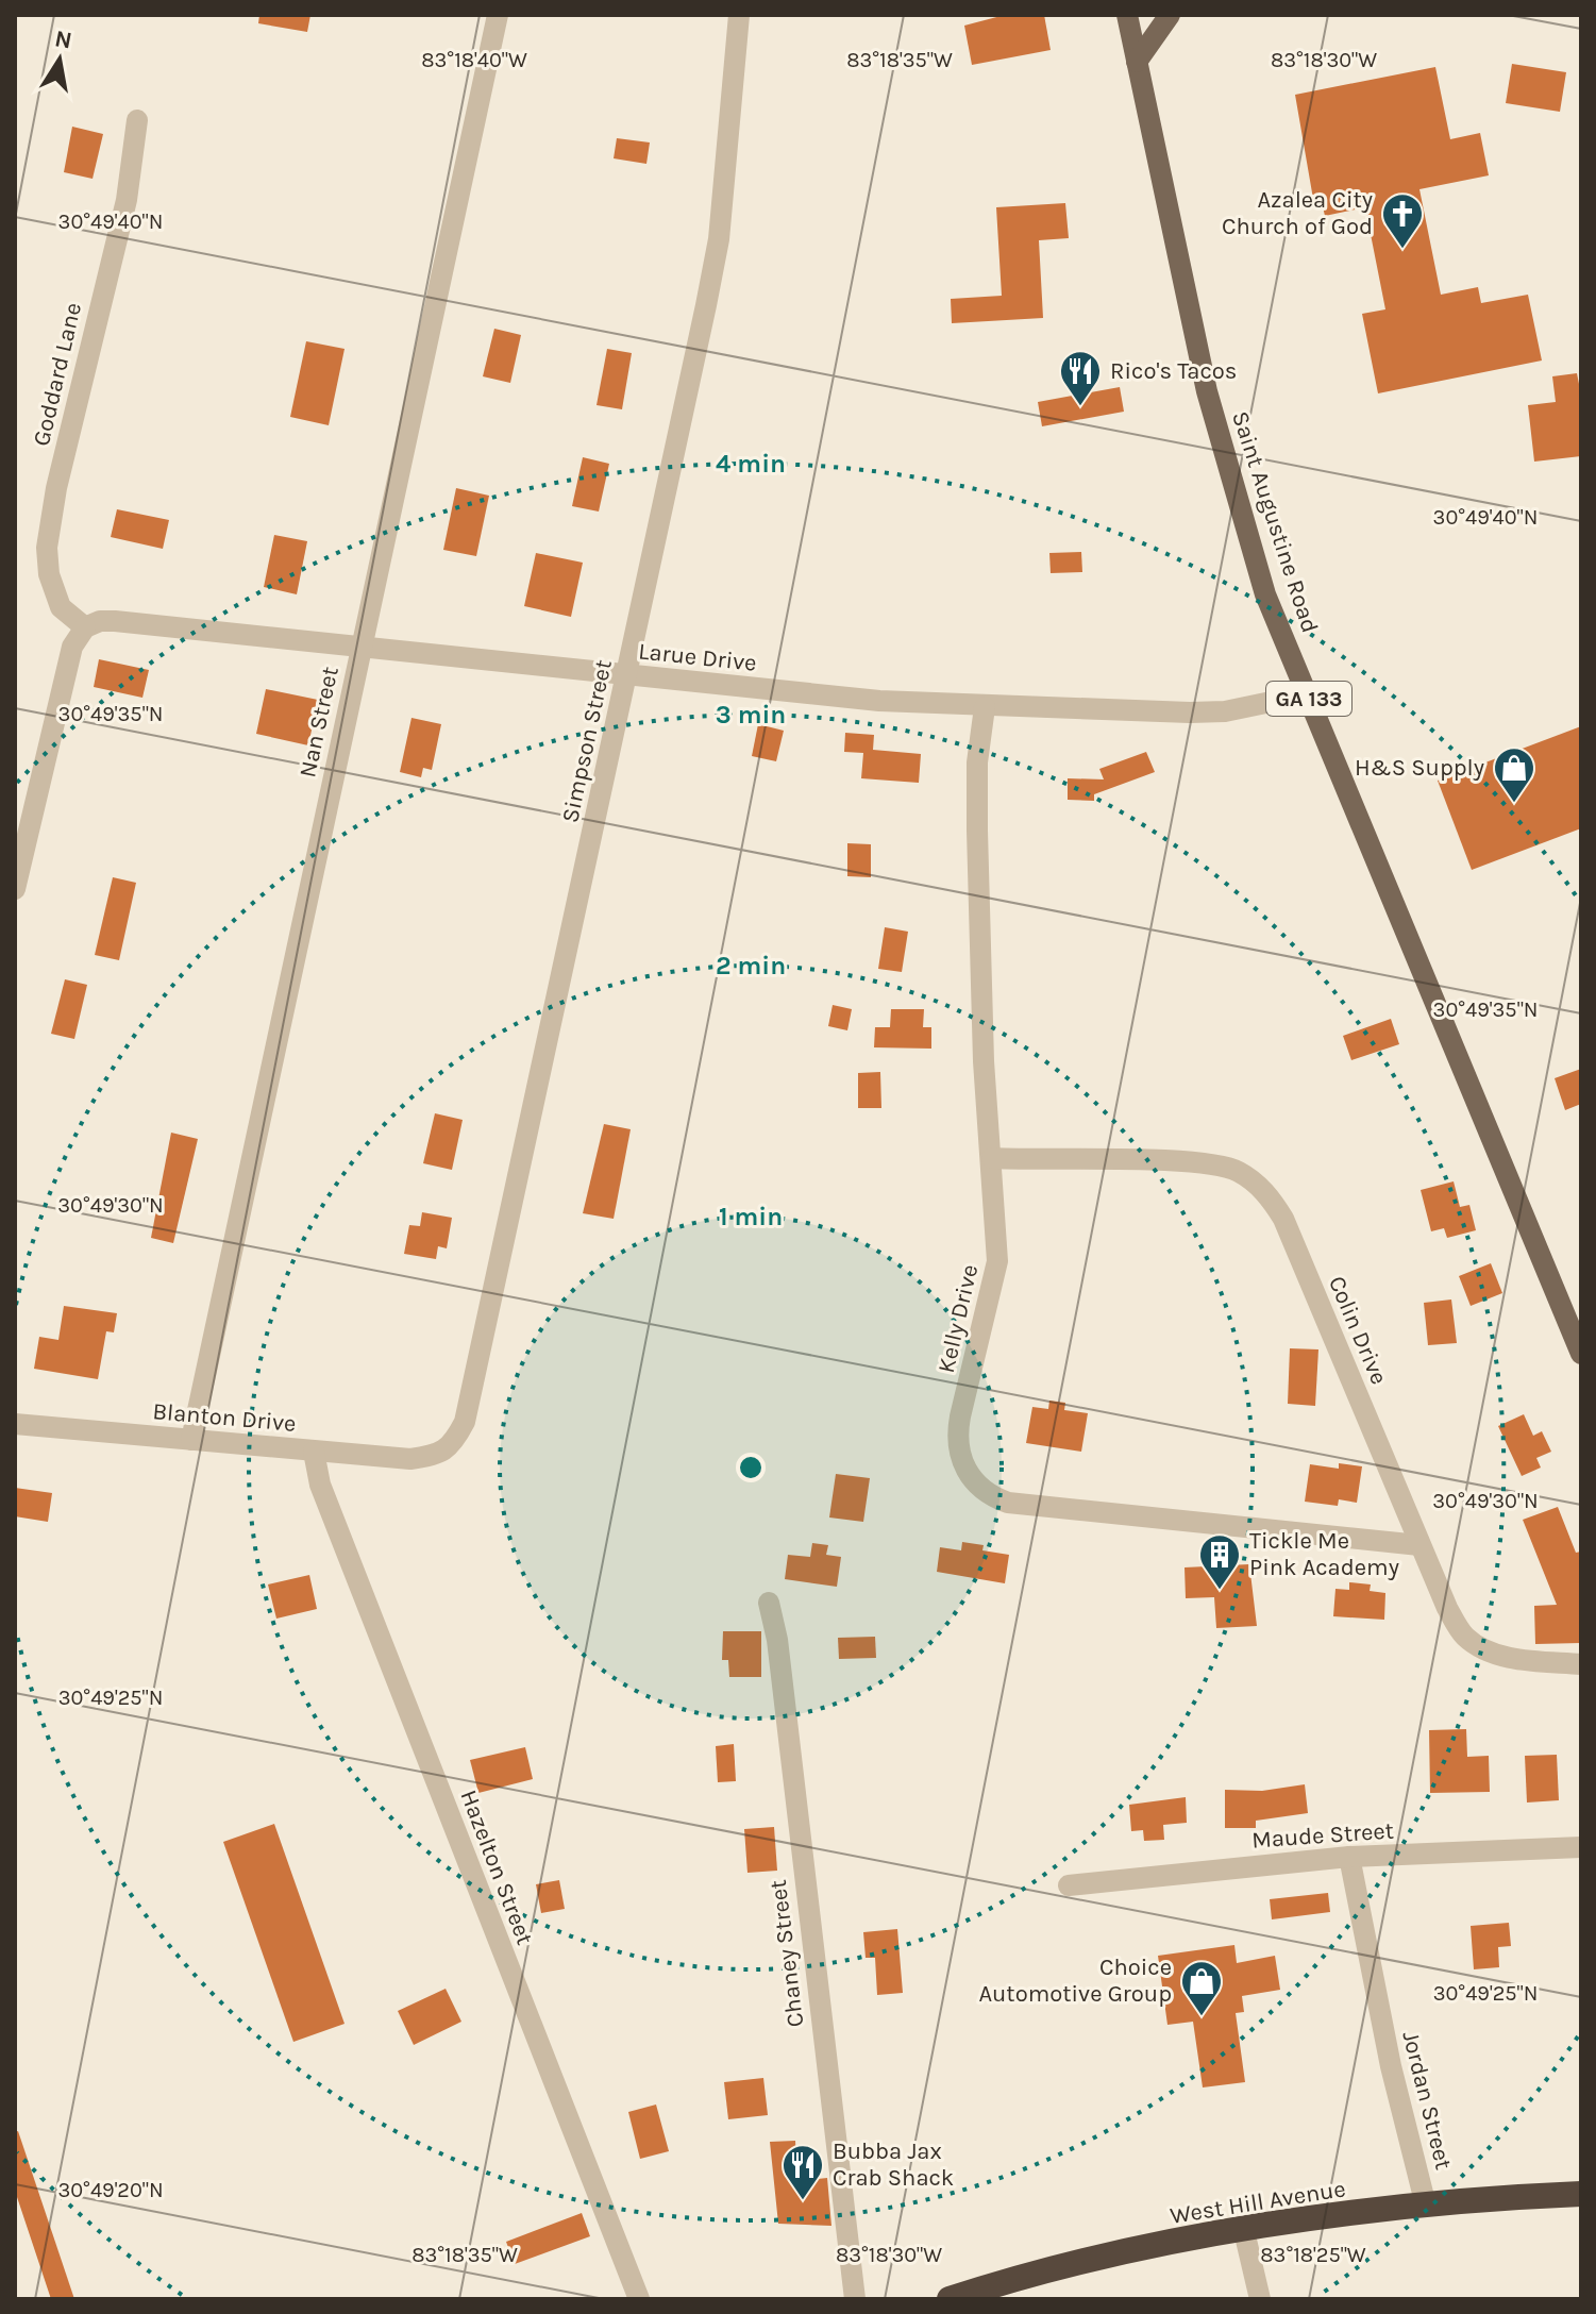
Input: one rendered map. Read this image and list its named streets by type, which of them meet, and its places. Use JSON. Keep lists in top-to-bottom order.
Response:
{
  "streets": {
    "highway": ["West Hill Avenue"],
    "main road": ["Saint Augustine Road", "GA 133"],
    "street": [
      "Goddard Lane",
      "Larue Drive",
      "Nan Street",
      "Simpson Street",
      "Kelly Drive",
      "Colin Drive",
      "Blanton Drive",
      "Maude Street",
      "Hazelton Street",
      "Chaney Street",
      "Jordan Street"
    ]
  },
  "crossings": [
    ["Goddard Lane", "Larue Drive"],
    ["Saint Augustine Road", "Larue Drive"],
    ["Larue Drive", "Nan Street"],
    ["Larue Drive", "Simpson Street"],
    ["Larue Drive", "Kelly Drive"],
    ["Nan Street", "Blanton Drive"],
    ["Simpson Street", "Blanton Drive"],
    ["Kelly Drive", "Colin Drive"],
    ["Blanton Drive", "Hazelton Street"],
    ["Maude Street", "Jordan Street"],
    ["Jordan Street", "West Hill Avenue"]
  ],
  "places": {
    "church": ["Azalea City Church of God"],
    "restaurant": ["Rico's Tacos", "Bubba Jax Crab Shack"],
    "shop": ["H&S Supply", "Choice Automotive Group"],
    "building": ["Tickle Me Pink Academy"]
  },
  "north": "top",
  "coordinates": [
    "83°18'40\"W",
    "83°18'30\"W",
    "83°18'35\"W",
    "30°49'40\"N",
    "30°49'35\"N",
    "30°49'30\"N",
    "30°49'25\"N",
    "30°49'20\"N",
    "83°18'25\"W"
  ],
  "rings": [
    "4 min",
    "3 min",
    "2 min",
    "1 min"
  ]
}
